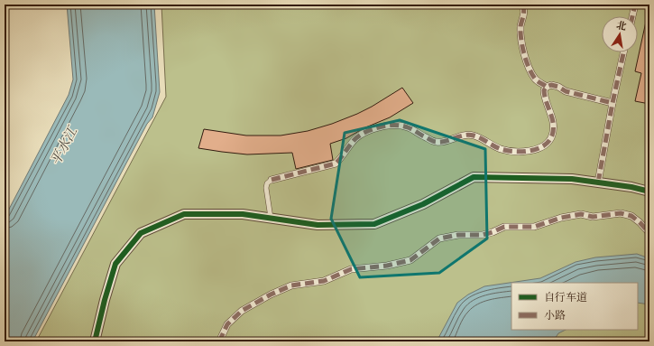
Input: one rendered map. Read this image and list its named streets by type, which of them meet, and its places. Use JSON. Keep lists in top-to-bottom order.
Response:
{
  "water": ["平水江"],
  "legend": ["自行车道", "小路"],
  "north": "top"
}
